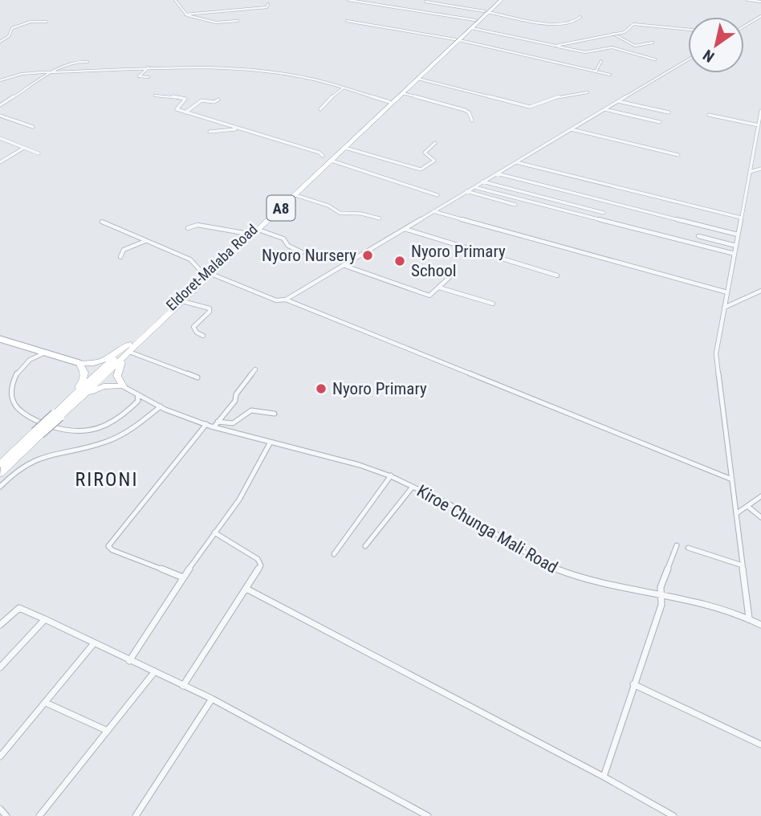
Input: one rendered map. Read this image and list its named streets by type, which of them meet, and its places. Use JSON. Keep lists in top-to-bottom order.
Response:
{
  "streets": {
    "highway": ["A8", "Eldoret-Malaba Road"],
    "street": ["Kiroe Chunga Mali Road"]
  },
  "crossings": [
    ["A8", "Eldoret-Malaba Road"]
  ],
  "districts": ["RIRONI"],
  "places": ["Nyoro Nursery", "Nyoro Primary School", "Nyoro Primary"],
  "north": "bottom left"
}
